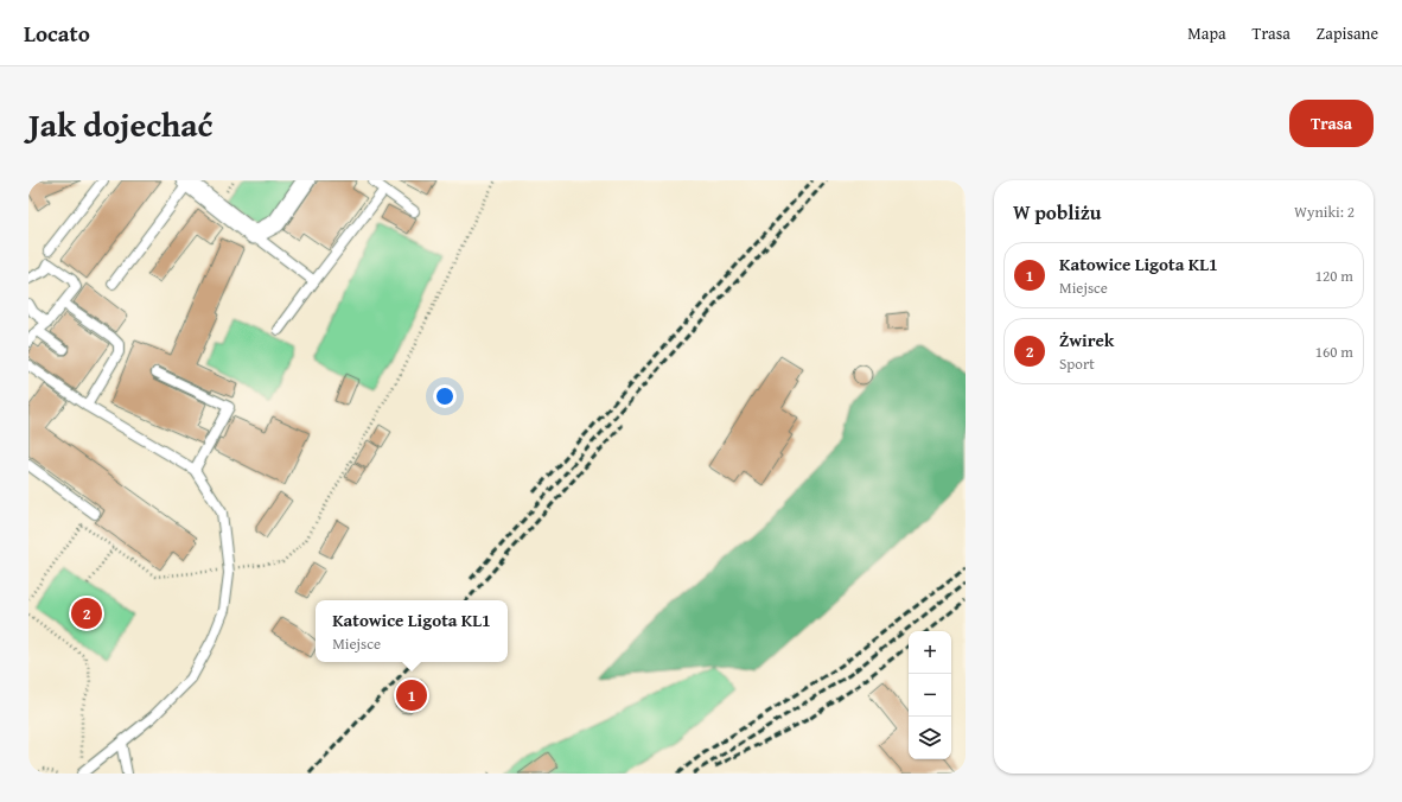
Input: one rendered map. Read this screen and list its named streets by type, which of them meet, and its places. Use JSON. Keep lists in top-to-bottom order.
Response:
{
  "page": {
    "header": "Locato",
    "nav": ["Mapa", "Trasa", "Zapisane"],
    "title": "Jak dojechać",
    "buttons": "Trasa",
    "heading": ["W pobliżu", "Wyniki: 2"],
    "list": [
      {
        "mark": "1",
        "name": "Katowice Ligota KL1",
        "note": "Miejsce",
        "value": "120 m"
      },
      {
        "mark": "2",
        "name": "Żwirek",
        "note": "Sport",
        "value": "160 m"
      }
    ],
    "pins": ["2", "1"],
    "popup": ["Katowice Ligota KL1", "Miejsce"],
    "map_buttons": ["+", "−"]
  }
}
